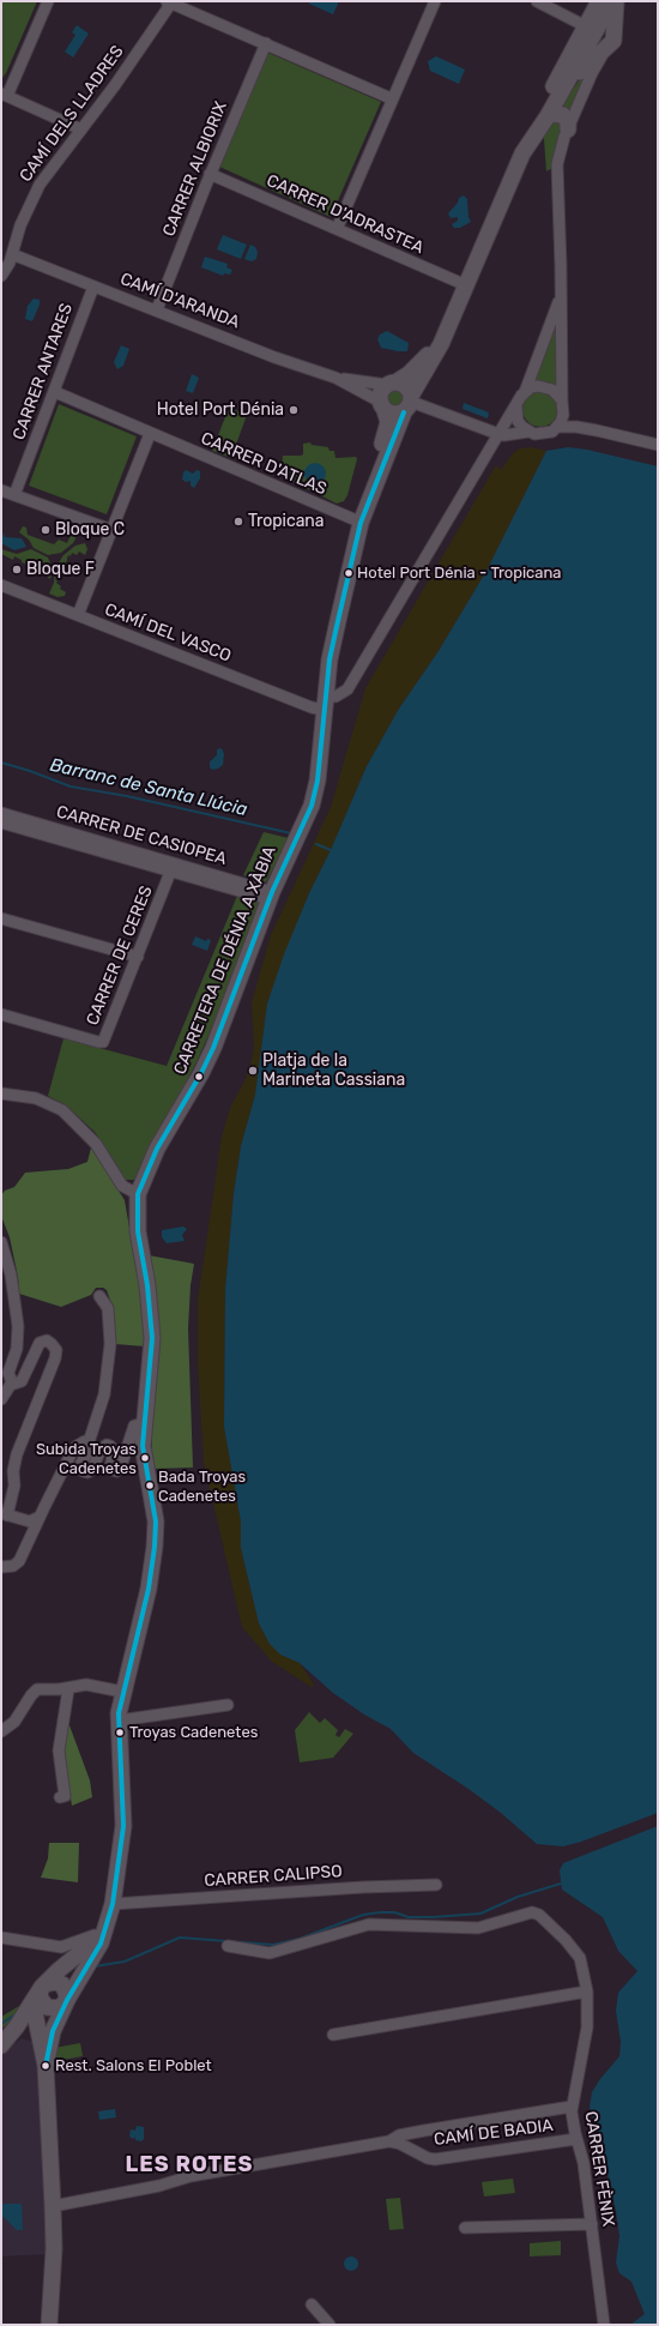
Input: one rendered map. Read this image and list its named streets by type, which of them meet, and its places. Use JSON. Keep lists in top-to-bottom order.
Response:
{
  "streets": {
    "street": [
      "CAMÍ DELS LLADRES",
      "CARRER ALBIORIX",
      "CARRER D'ADRASTEA",
      "CAMÍ D'ARANDA",
      "CARRER ANTARES",
      "CARRER D'ATLAS",
      "CAMÍ DEL VASCO",
      "CARRER DE CASIOPEA",
      "CARRER DE CERES",
      "CARRETERA DE DÉNIA A XÀBIA",
      "CARRER CALIPSO",
      "CAMÍ DE BADIA",
      "CARRER FÈNIX"
    ]
  },
  "crossings": [
    ["CAMÍ DELS LLADRES", "CAMÍ D'ARANDA"],
    ["CARRER ALBIORIX", "CARRER D'ADRASTEA"],
    ["CARRER ALBIORIX", "CAMÍ D'ARANDA"],
    ["CARRER D'ADRASTEA", "CARRETERA DE DÉNIA A XÀBIA"],
    ["CAMÍ D'ARANDA", "CARRER ANTARES"],
    ["CAMÍ D'ARANDA", "CARRETERA DE DÉNIA A XÀBIA"],
    ["CARRER ANTARES", "CARRER D'ATLAS"],
    ["CARRER D'ATLAS", "CARRETERA DE DÉNIA A XÀBIA"],
    ["CAMÍ DEL VASCO", "CARRETERA DE DÉNIA A XÀBIA"],
    ["CARRER DE CASIOPEA", "CARRER DE CERES"],
    ["CARRER DE CASIOPEA", "CARRETERA DE DÉNIA A XÀBIA"],
    ["CARRETERA DE DÉNIA A XÀBIA", "CARRER CALIPSO"],
    ["CAMÍ DE BADIA", "CARRER FÈNIX"]
  ],
  "districts": ["LES ROTES"],
  "water": ["Barranc de Santa Llúcia"],
  "places": [
    "Hotel Port Dénia",
    "Tropicana",
    "Bloque C",
    "Bloque F",
    "Hotel Port Dénia - Tropicana",
    "Platja de la Marineta Cassiana",
    "Subida Troyas Cadenetes",
    "Bada Troyas Cadenetes",
    "Troyas Cadenetes",
    "Rest. Salons El Poblet"
  ]
}
